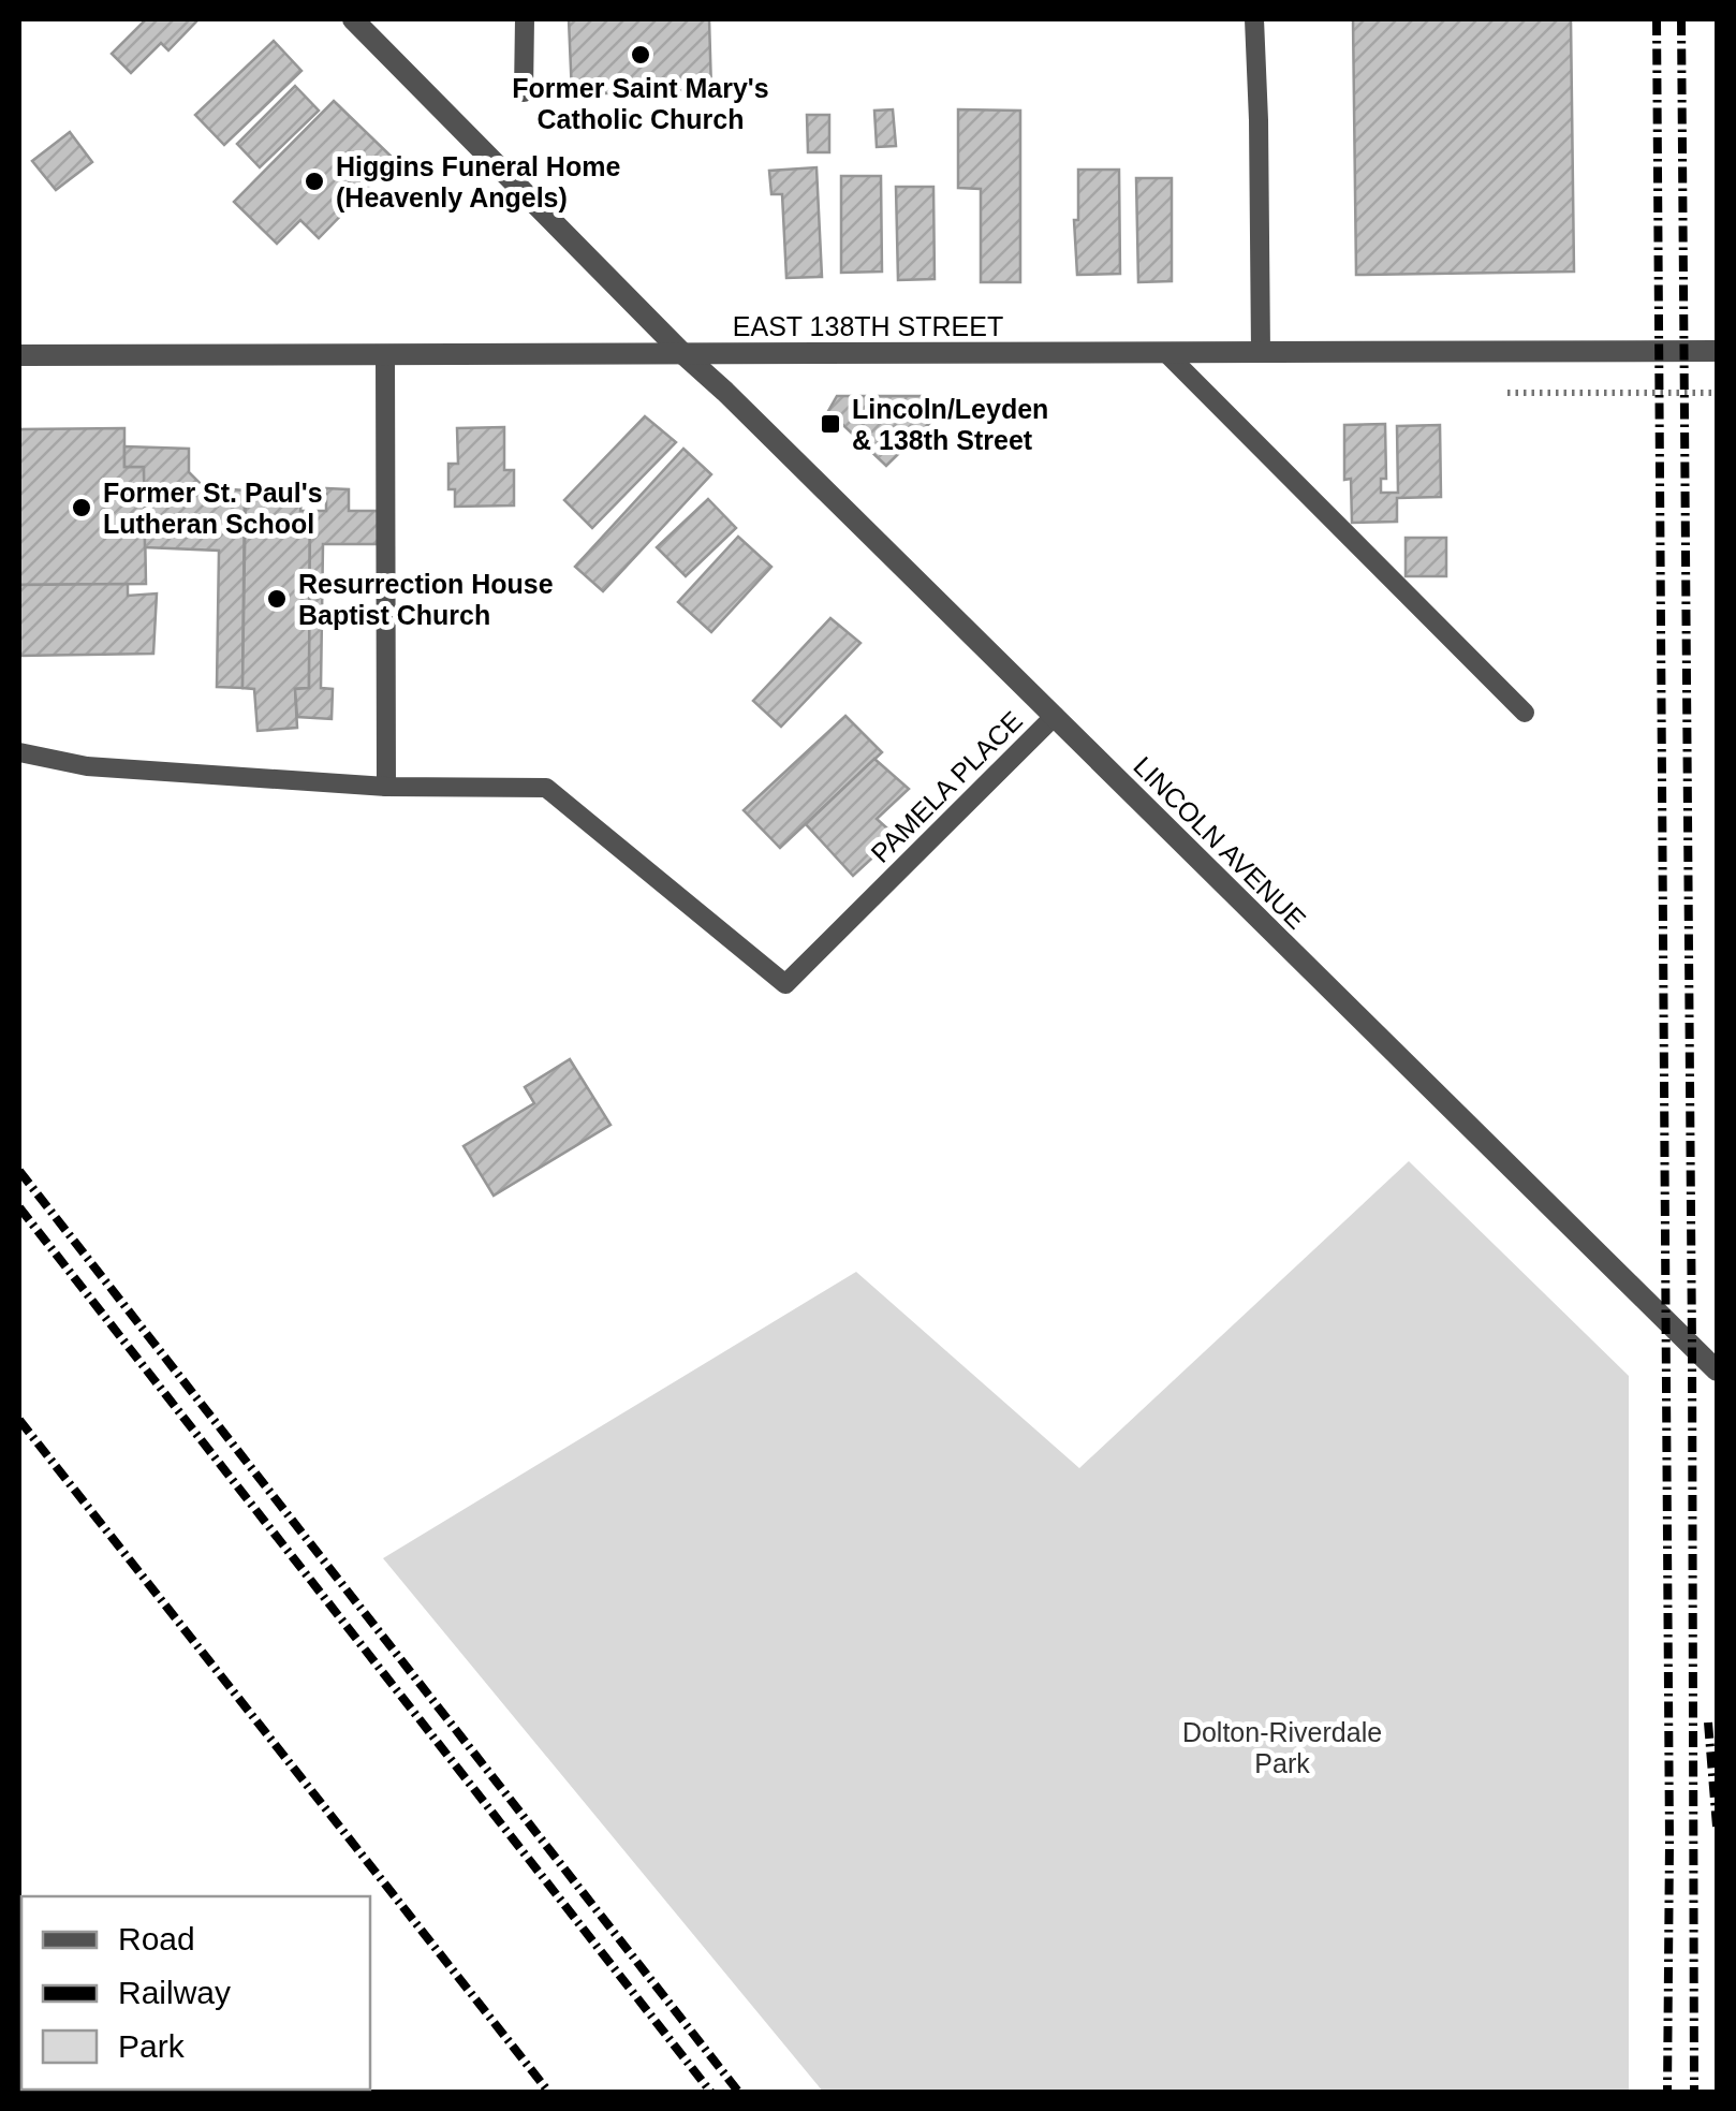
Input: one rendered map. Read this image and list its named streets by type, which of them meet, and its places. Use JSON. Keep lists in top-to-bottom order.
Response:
{
  "streets": {
    "street": ["EAST 138TH STREET", "LINCOLN AVENUE"],
    "lane": ["PAMELA PLACE"]
  },
  "crossings": [
    ["EAST 138TH STREET", "LINCOLN AVENUE"],
    ["PAMELA PLACE", "LINCOLN AVENUE"]
  ],
  "parks": ["Dolton-Riverdale Park"],
  "places": {
    "other": [
      "Former Saint Mary's Catholic Church",
      "Higgins Funeral Home (Heavenly Angels)",
      "Former St. Paul's Lutheran School",
      "Resurrection House Baptist Church"
    ],
    "transit": ["Lincoln/Leyden & 138th Street"]
  },
  "legend": ["Road", "Railway", "Park"]
}
